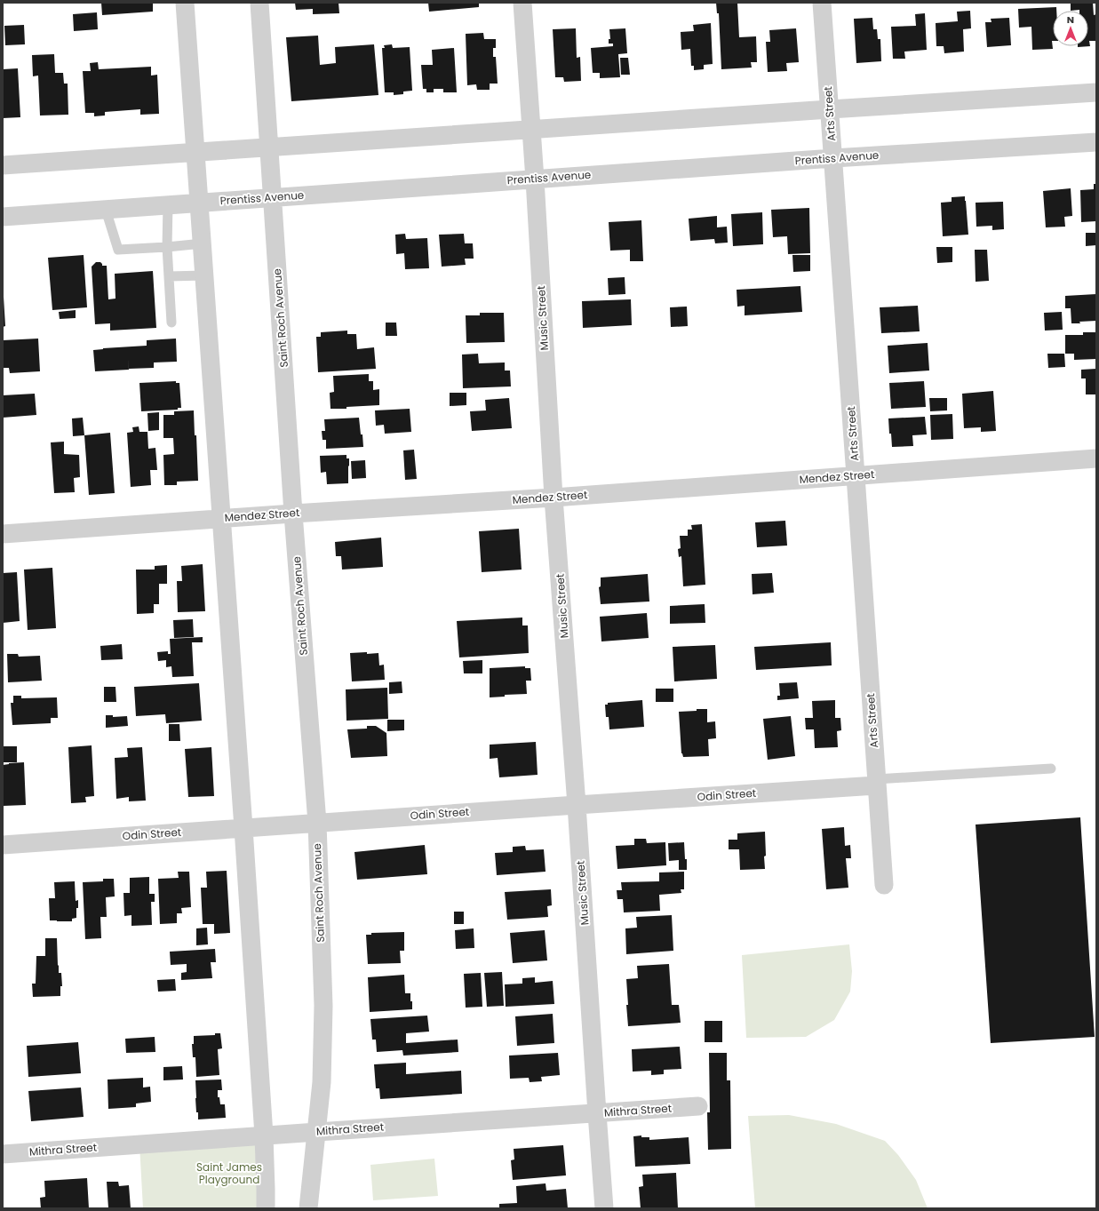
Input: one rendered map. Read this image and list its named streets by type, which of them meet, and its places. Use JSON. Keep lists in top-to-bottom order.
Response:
{
  "streets": {
    "street": [
      "Arts Street",
      "Prentiss Avenue",
      "Saint Roch Avenue",
      "Music Street",
      "Mendez Street",
      "Odin Street",
      "Mithra Street"
    ]
  },
  "crossings": [
    ["Arts Street", "Prentiss Avenue"],
    ["Arts Street", "Mendez Street"],
    ["Arts Street", "Odin Street"],
    ["Prentiss Avenue", "Saint Roch Avenue"],
    ["Prentiss Avenue", "Music Street"],
    ["Saint Roch Avenue", "Mendez Street"],
    ["Saint Roch Avenue", "Odin Street"],
    ["Saint Roch Avenue", "Mithra Street"],
    ["Music Street", "Mendez Street"],
    ["Music Street", "Odin Street"],
    ["Music Street", "Mithra Street"]
  ],
  "parks": ["Saint James Playground"],
  "north": "top"
}
